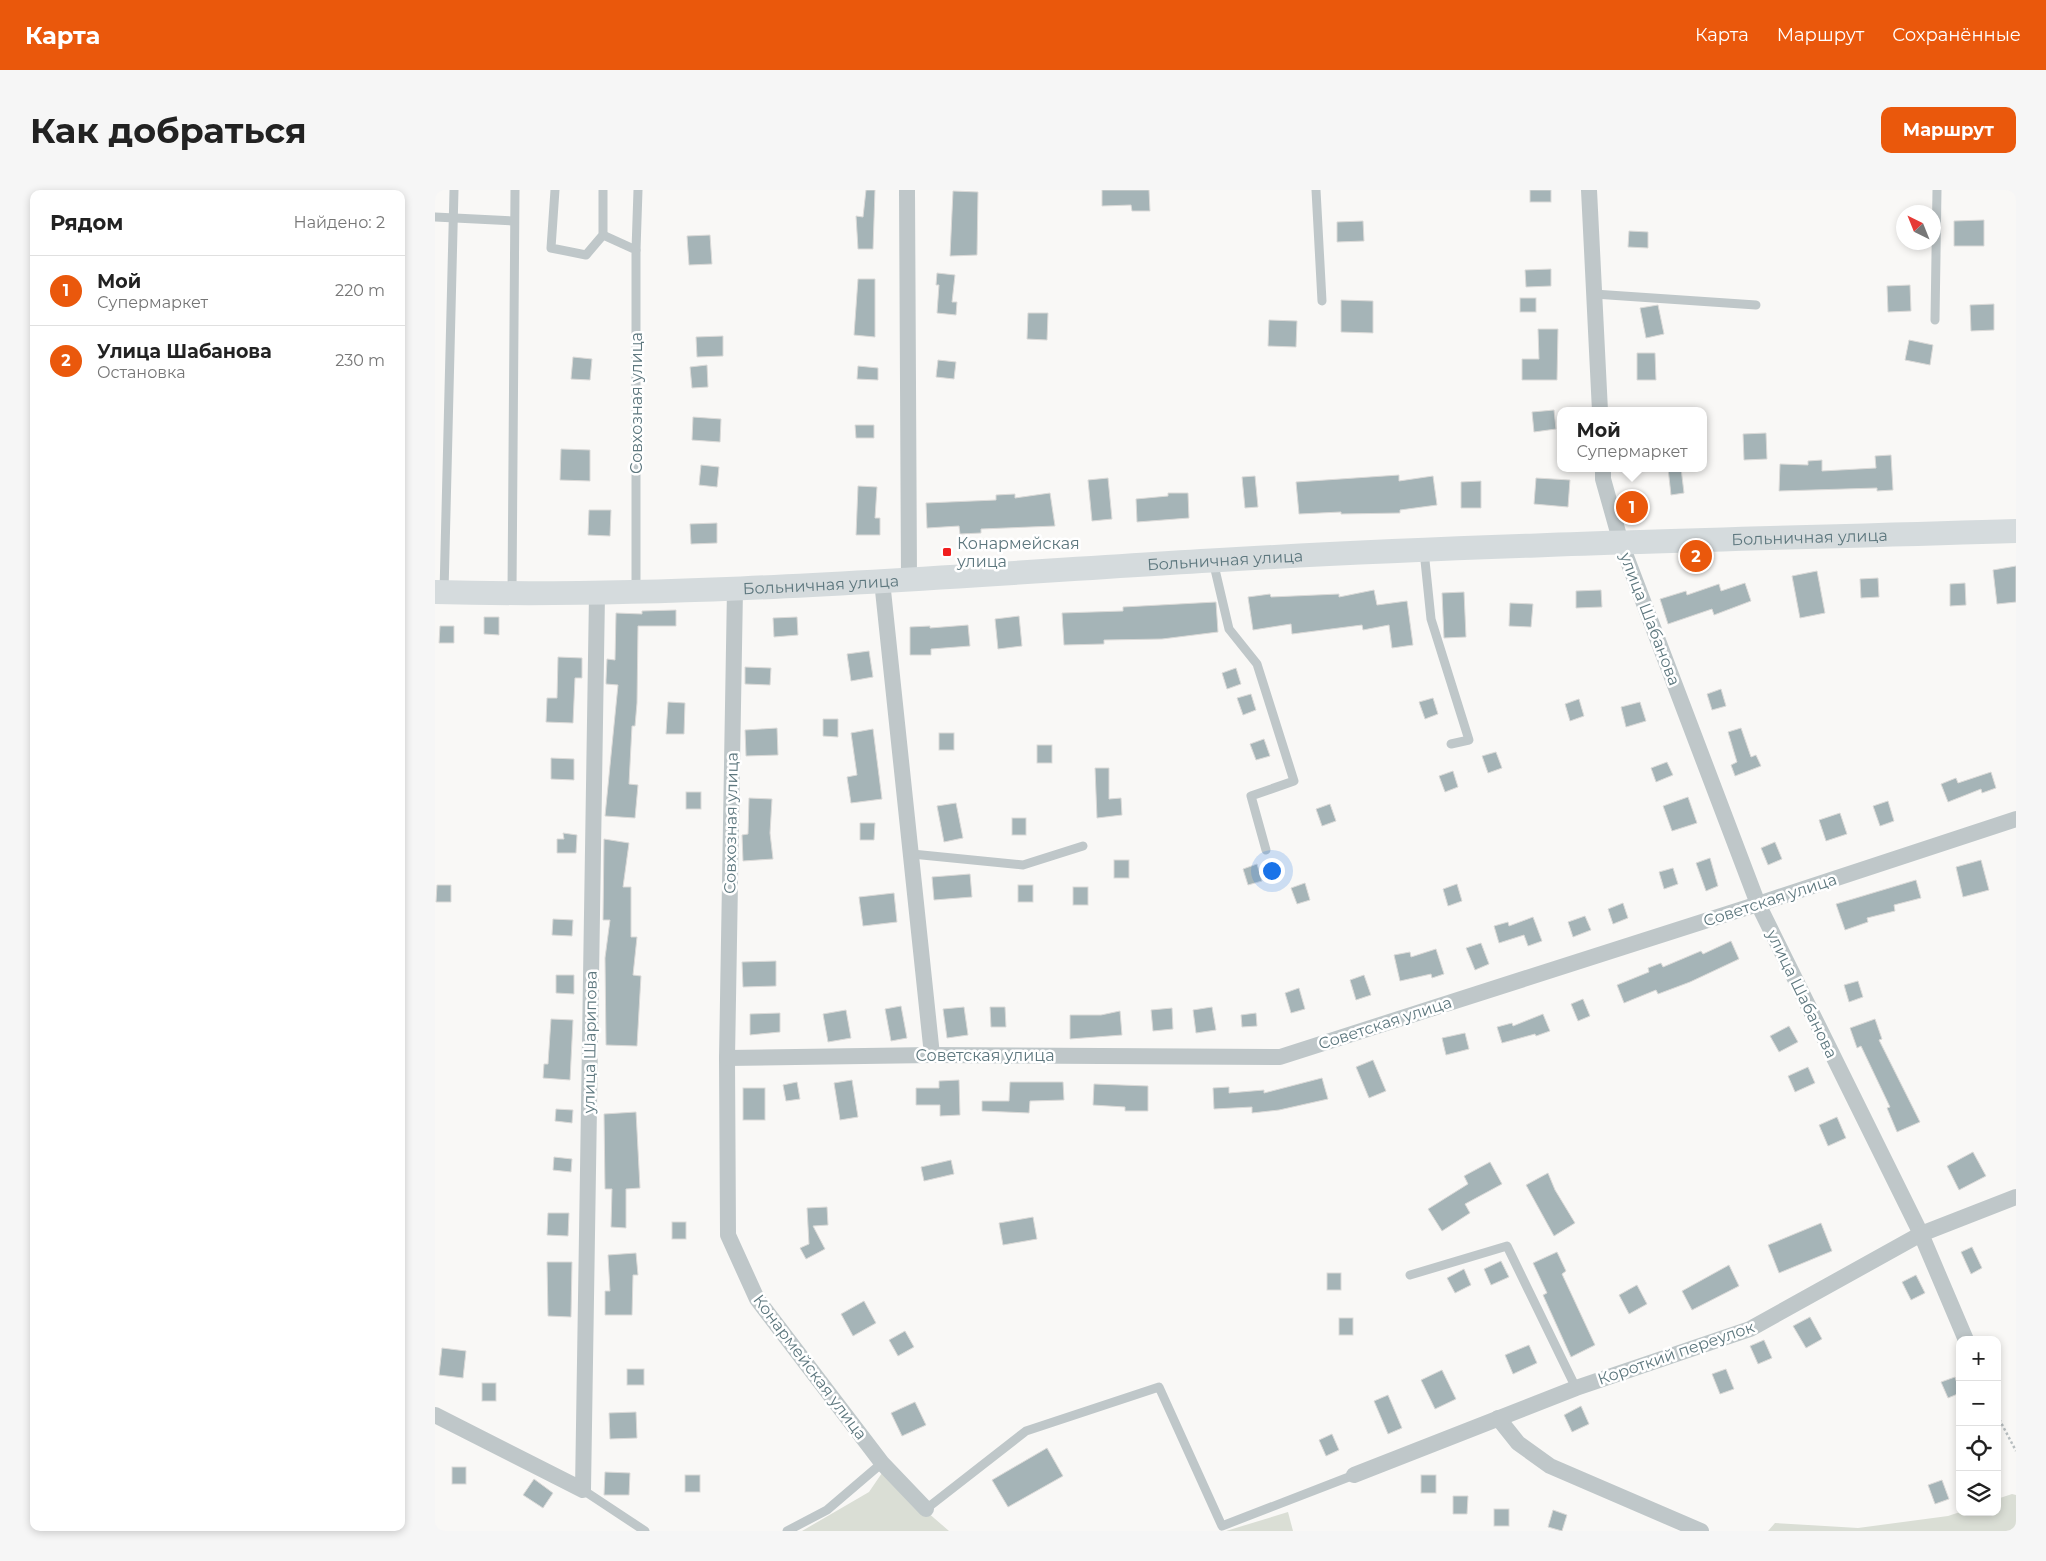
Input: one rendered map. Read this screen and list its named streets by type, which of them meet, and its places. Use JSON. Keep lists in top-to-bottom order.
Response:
{
  "streets": {
    "street": [
      "Совхозная улица",
      "Больничная улица",
      "улица Шабанова",
      "Советская улица",
      "улица Шарипова",
      "Короткий переулок",
      "Конармейская улица"
    ]
  },
  "crossings": [
    ["Совхозная улица", "Больничная улица"],
    ["Совхозная улица", "Советская улица"],
    ["Совхозная улица", "Конармейская улица"],
    ["Больничная улица", "улица Шабанова"],
    ["Больничная улица", "улица Шарипова"],
    ["улица Шабанова", "Советская улица"],
    ["улица Шабанова", "Короткий переулок"],
    ["Советская улица", "Конармейская улица"]
  ],
  "places": {
    "transit": ["Конармейская улица"]
  },
  "north": "top left",
  "page": {
    "header": "Карта",
    "nav": ["Карта", "Маршрут", "Сохранённые"],
    "buttons": "Маршрут",
    "title": "Как добраться",
    "heading": ["Рядом", "Найдено: 2"],
    "list": [
      {
        "mark": "1",
        "name": "Мой",
        "note": "Супермаркет",
        "value": "220 m"
      },
      {
        "mark": "2",
        "name": "Улица Шабанова",
        "note": "Остановка",
        "value": "230 m"
      }
    ],
    "popup": ["Мой", "Супермаркет"],
    "pins": ["1", "2"],
    "map_buttons": ["+", "−"]
  }
}
